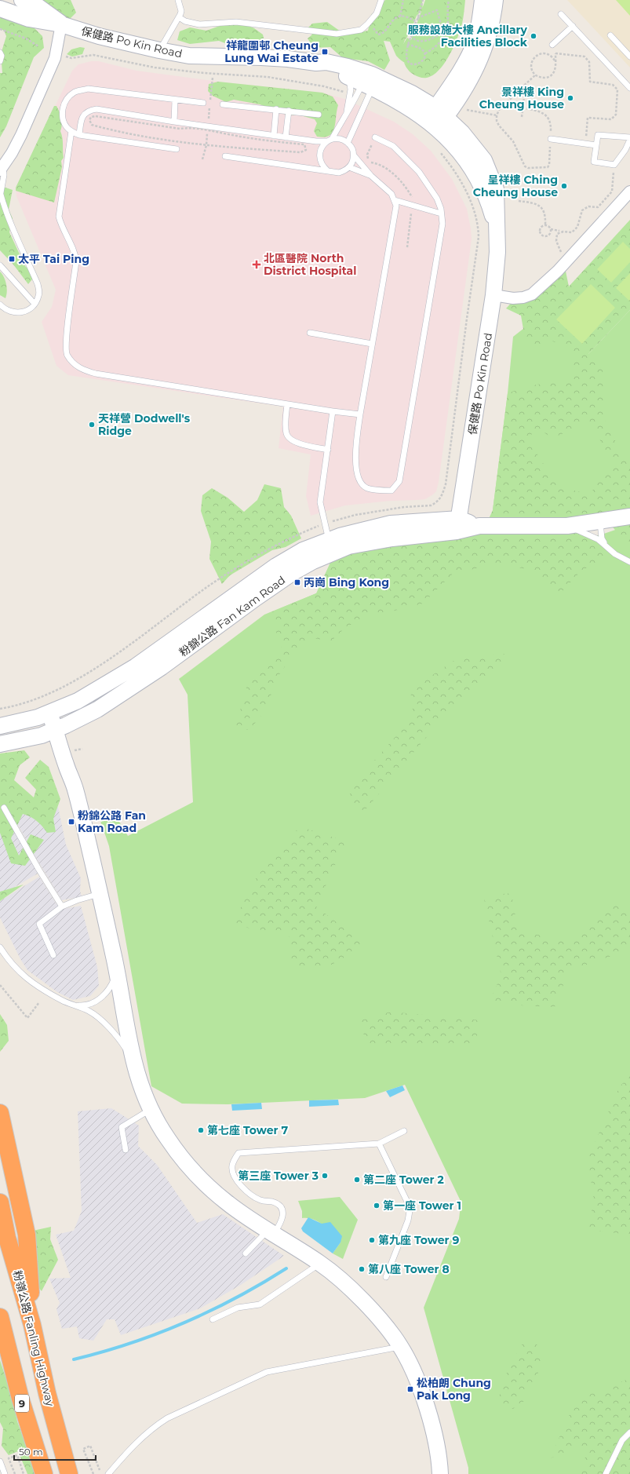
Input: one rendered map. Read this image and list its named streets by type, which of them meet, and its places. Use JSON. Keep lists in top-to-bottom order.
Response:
{
  "streets": {
    "highway": ["粉嶺公路 Fanling Highway", "9"],
    "main road": ["保健路 Po Kin Road", "粉錦公路 Fan Kam Road"]
  },
  "crossings": [
    ["保健路 Po Kin Road", "粉錦公路 Fan Kam Road"]
  ],
  "places": {
    "other": [
      "服務設施大樓 Ancillary Facilities Block",
      "景祥樓 King Cheung House",
      "呈祥樓 Ching Cheung House",
      "天祥營 Dodwell's Ridge",
      "第七座 Tower 7",
      "第三座 Tower 3",
      "第二座 Tower 2",
      "第一座 Tower 1",
      "第九座 Tower 9",
      "第八座 Tower 8"
    ],
    "transit": [
      "祥龍圍邨 Cheung Lung Wai Estate",
      "太平 Tai Ping",
      "丙崗 Bing Kong",
      "粉錦公路 Fan Kam Road",
      "松柏朗 Chung Pak Long"
    ],
    "health": ["北區醫院 North District Hospital"]
  },
  "scale_bar": "50 m"
}
